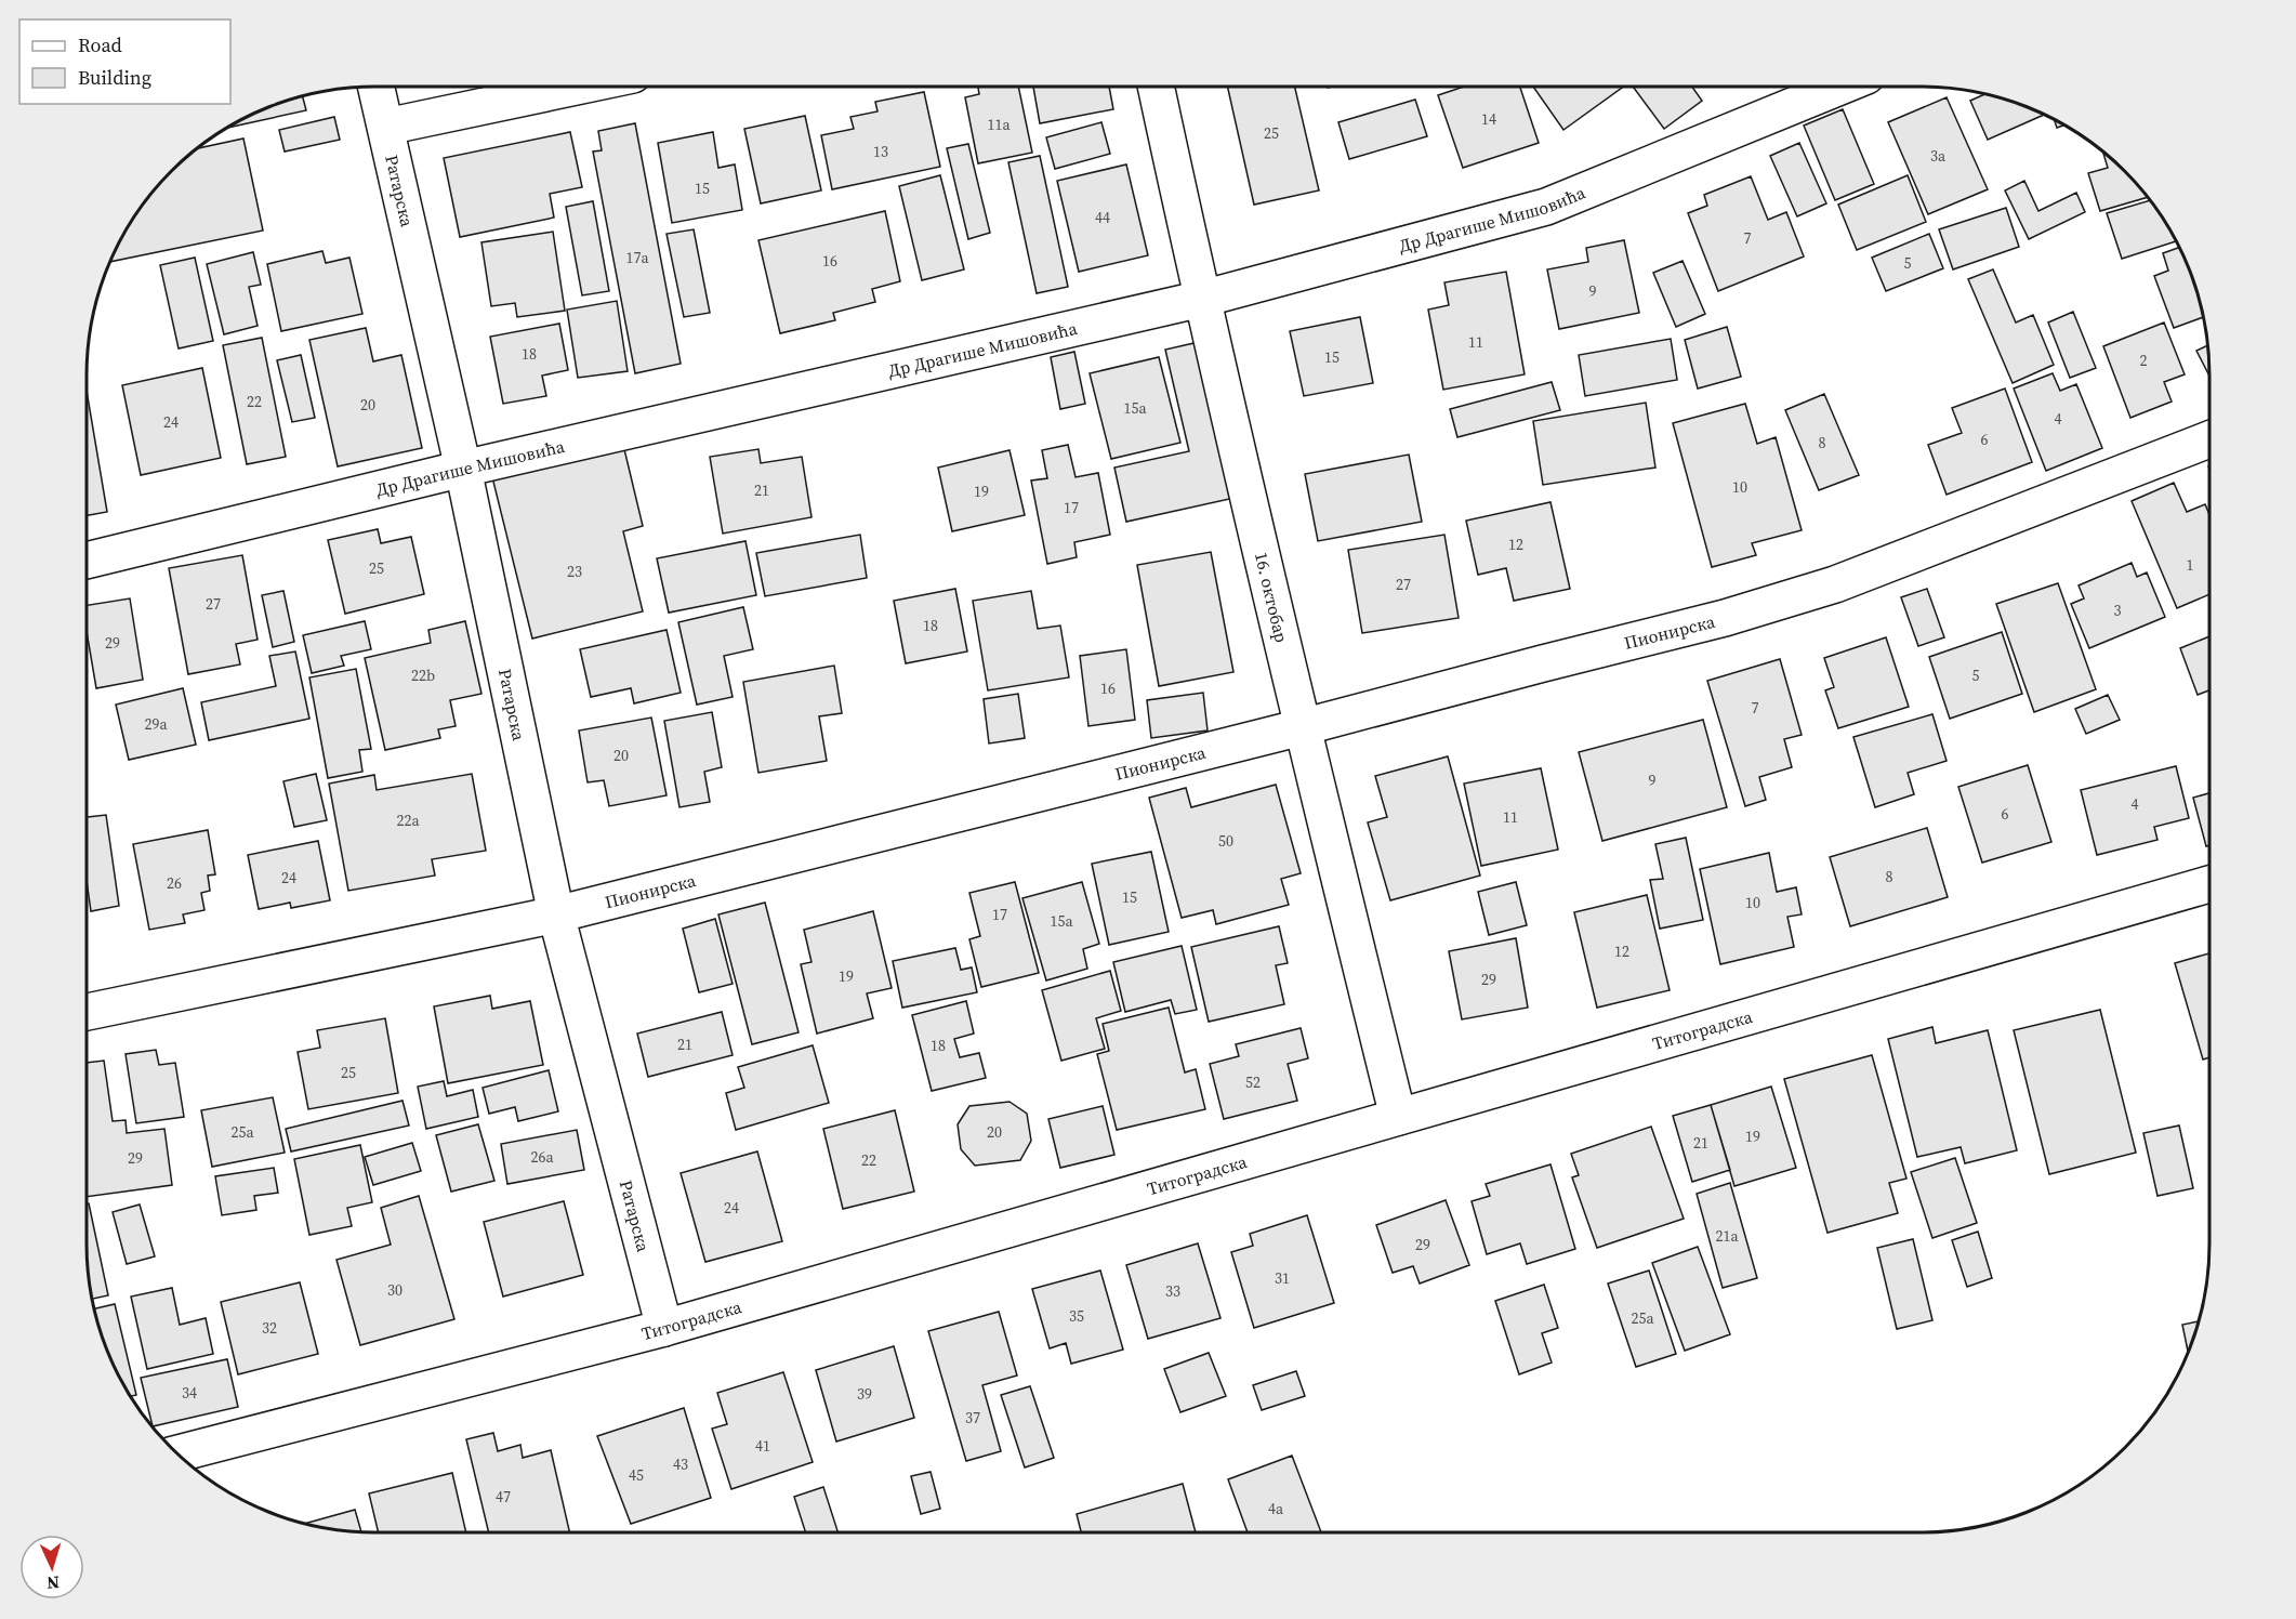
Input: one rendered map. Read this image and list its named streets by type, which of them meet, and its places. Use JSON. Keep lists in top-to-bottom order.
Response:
{
  "streets": {
    "street": [
      "Ратарска",
      "Др Драгише Мишовића",
      "16. октобар",
      "Пионирска",
      "Титоградска"
    ]
  },
  "crossings": [
    ["Ратарска", "Др Драгише Мишовића"],
    ["Ратарска", "Пионирска"],
    ["Ратарска", "Титоградска"],
    ["Др Драгише Мишовића", "16. октобар"],
    ["16. октобар", "Пионирска"],
    ["16. октобар", "Титоградска"]
  ],
  "house_numbers": [
    "14",
    "11a",
    "25",
    "13",
    "3a",
    "15",
    "44",
    "7",
    "17a",
    "16",
    "5",
    "9",
    "11",
    "18",
    "15",
    "2",
    "22",
    "20",
    "15a",
    "4",
    "24",
    "6",
    "8",
    "10",
    "21",
    "19",
    "17",
    "12",
    "1",
    "25",
    "23",
    "27",
    "27",
    "3",
    "18",
    "29",
    "22b",
    "5",
    "16",
    "7",
    "29a",
    "20",
    "9",
    "4",
    "6",
    "11",
    "22a",
    "50",
    "8",
    "24",
    "26",
    "15",
    "10",
    "17",
    "15a",
    "12",
    "19",
    "29",
    "21",
    "18",
    "25",
    "52",
    "25a",
    "20",
    "19",
    "21",
    "26a",
    "29",
    "22",
    "24",
    "21a",
    "29",
    "31",
    "30",
    "33",
    "35",
    "25a",
    "32",
    "34",
    "39",
    "37",
    "41",
    "43",
    "45",
    "47",
    "4a"
  ],
  "legend": ["Road", "Building"],
  "north": "bottom"
}
